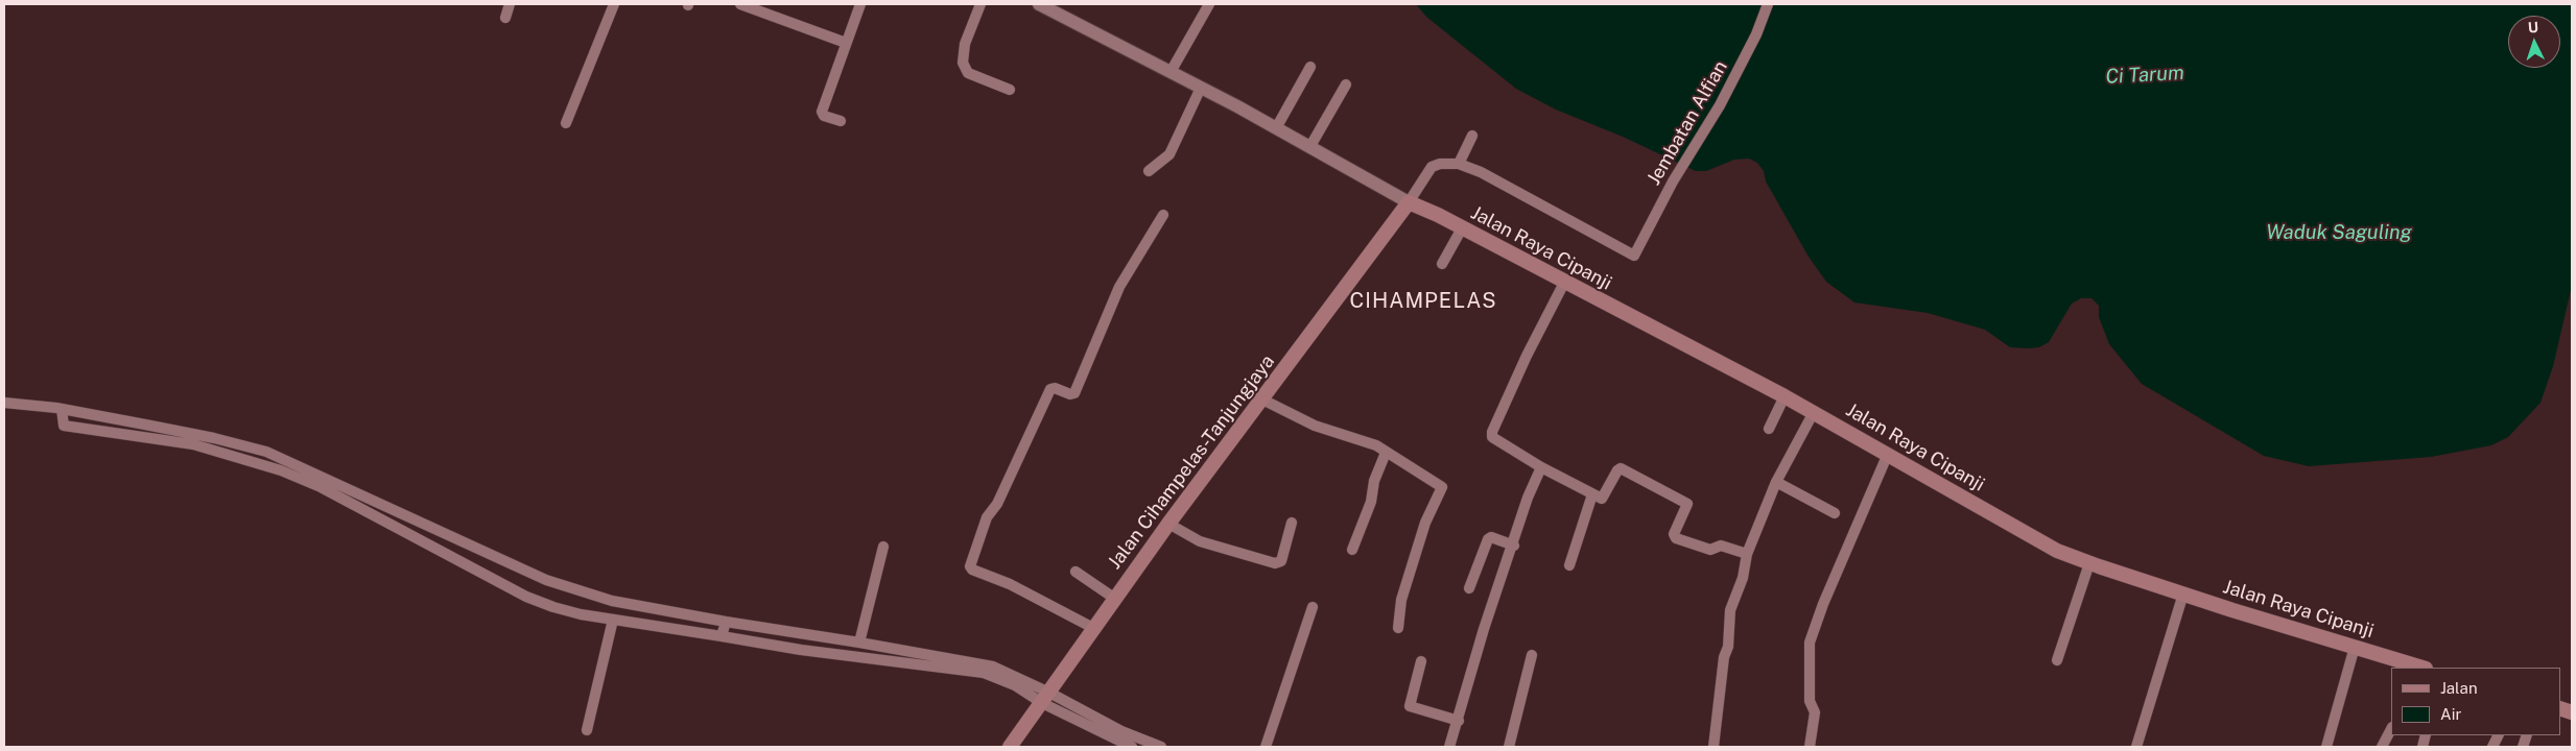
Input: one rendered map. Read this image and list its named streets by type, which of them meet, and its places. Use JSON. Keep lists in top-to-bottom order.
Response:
{
  "streets": {
    "main road": ["Jalan Raya Cipanji", "Jalan Cihampelas-Tanjungjaya"],
    "street": ["Jembatan Alfian"]
  },
  "crossings": [
    ["Jalan Raya Cipanji", "Jalan Cihampelas-Tanjungjaya"]
  ],
  "districts": ["CIHAMPELAS"],
  "water": ["Ci Tarum", "Waduk Saguling"],
  "legend": ["Jalan", "Air"],
  "north": "top"
}
